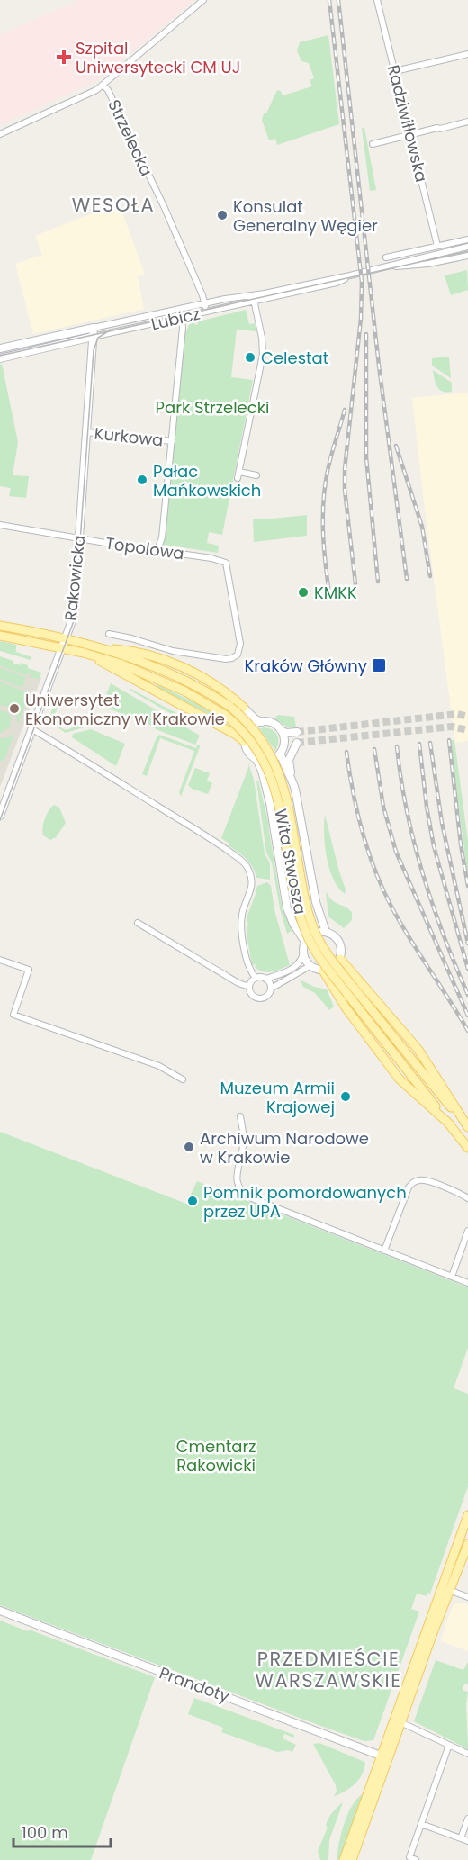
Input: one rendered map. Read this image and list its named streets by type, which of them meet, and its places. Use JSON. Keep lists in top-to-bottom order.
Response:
{
  "streets": {
    "main road": ["Wita Stwosza"],
    "street": [
      "Radziwiłłowska",
      "Strzelecka",
      "Lubicz",
      "Kurkowa",
      "Topolowa",
      "Rakowicka",
      "Prandoty"
    ]
  },
  "crossings": [
    ["Strzelecka", "Lubicz"],
    ["Lubicz", "Rakowicka"],
    ["Kurkowa", "Rakowicka"],
    ["Topolowa", "Rakowicka"],
    ["Rakowicka", "Wita Stwosza"]
  ],
  "districts": ["WESOŁA", "PRZEDMIEŚCIE WARSZAWSKIE"],
  "parks": ["Park Strzelecki", "Cmentarz Rakowicki"],
  "places": {
    "health": ["Szpital Uniwersytecki CM UJ"],
    "other": [
      "Konsulat Generalny Węgier",
      "Celestat",
      "Pałac Mańkowskich",
      "KMKK",
      "Uniwersytet Ekonomiczny w Krakowie",
      "Muzeum Armii Krajowej",
      "Archiwum Narodowe w Krakowie",
      "Pomnik pomordowanych przez UPA"
    ],
    "transit": ["Kraków Główny"]
  },
  "scale_bar": "100 m"
}
